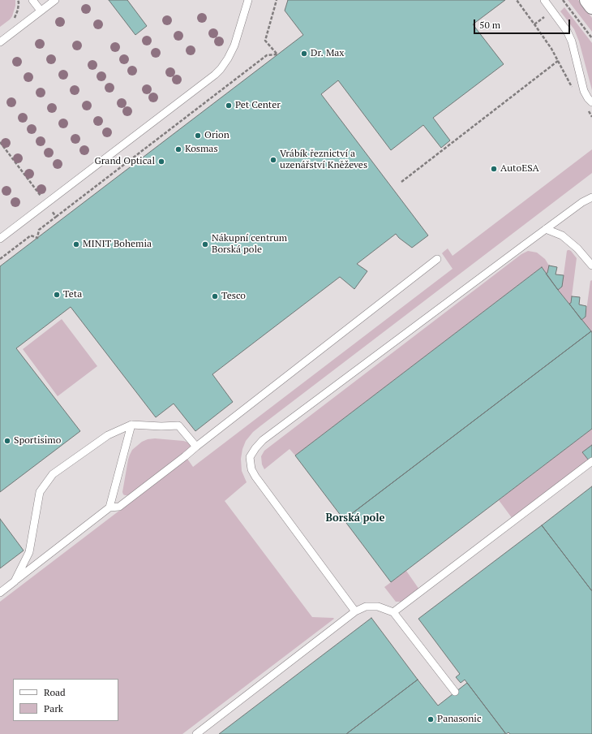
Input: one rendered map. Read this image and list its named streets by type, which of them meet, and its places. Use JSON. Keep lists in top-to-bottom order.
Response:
{
  "districts": ["Borská pole"],
  "places": [
    "Dr. Max",
    "Pet Center",
    "Orion",
    "Kosmas",
    "Vrábík řeznictví a uzenářství Kněževes",
    "Grand Optical",
    "AutoESA",
    "MINIT Bohemia",
    "Nákupní centrum Borská pole",
    "Teta",
    "Tesco",
    "Sportisimo",
    "Panasonic"
  ],
  "legend": ["Road", "Park"],
  "scale_bar": "50 m"
}
